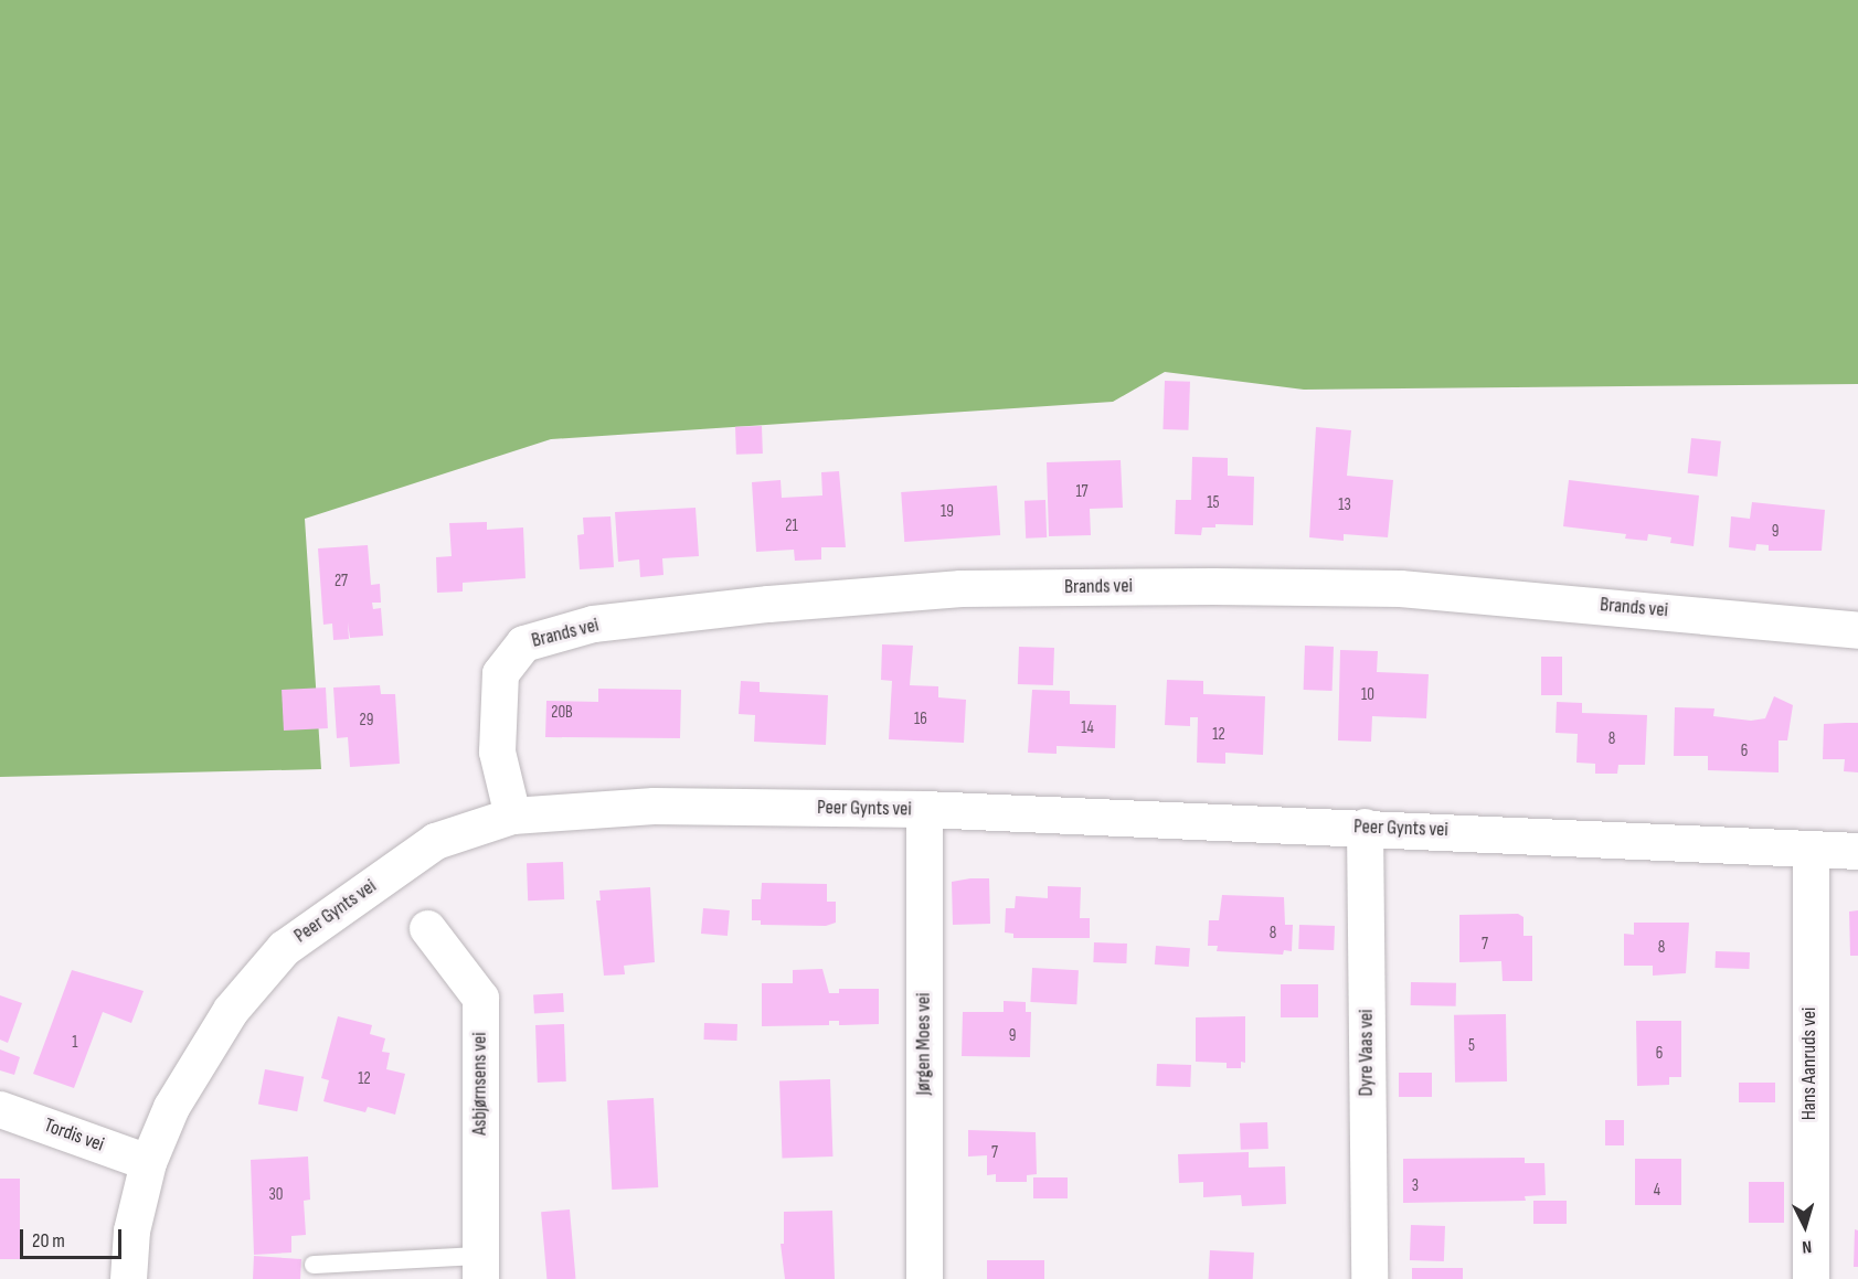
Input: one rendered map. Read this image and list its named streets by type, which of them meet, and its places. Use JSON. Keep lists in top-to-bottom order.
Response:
{
  "streets": {
    "street": [
      "Brands vei",
      "Peer Gynts vei",
      "Jørgen Moes vei",
      "Dyre Vaas vei",
      "Hans Aanruds vei",
      "Asbjørnsens vei",
      "Tordis vei"
    ]
  },
  "crossings": [
    ["Brands vei", "Peer Gynts vei"],
    ["Peer Gynts vei", "Jørgen Moes vei"],
    ["Peer Gynts vei", "Dyre Vaas vei"],
    ["Peer Gynts vei", "Hans Aanruds vei"],
    ["Peer Gynts vei", "Tordis vei"]
  ],
  "house_numbers": [
    "17",
    "15",
    "13",
    "19",
    "21",
    "9",
    "27",
    "10",
    "20B",
    "16",
    "29",
    "14",
    "12",
    "8",
    "6",
    "8",
    "7",
    "8",
    "9",
    "1",
    "5",
    "6",
    "12",
    "7",
    "3",
    "4",
    "30"
  ],
  "scale_bar": "20 m",
  "north": "bottom"
}
